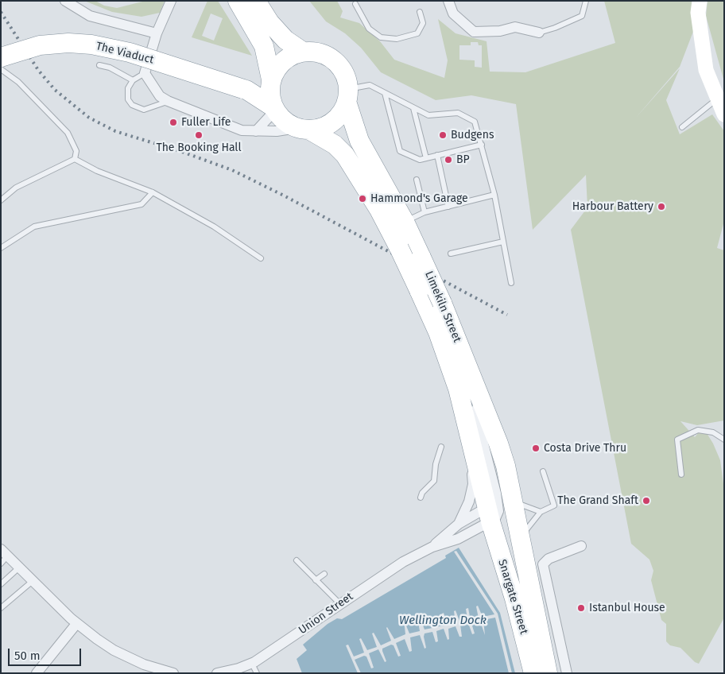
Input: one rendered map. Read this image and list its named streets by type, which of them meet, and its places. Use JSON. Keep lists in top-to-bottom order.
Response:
{
  "streets": {
    "highway": ["The Viaduct", "Limekiln Street", "Snargate Street"],
    "street": ["Union Street"]
  },
  "crossings": [
    ["The Viaduct", "Limekiln Street"],
    ["Limekiln Street", "Snargate Street"],
    ["Limekiln Street", "Union Street"],
    ["Snargate Street", "Union Street"]
  ],
  "water": ["Wellington Dock"],
  "places": [
    "Fuller Life",
    "The Booking Hall",
    "Budgens",
    "BP",
    "Hammond's Garage",
    "Harbour Battery",
    "Costa Drive Thru",
    "The Grand Shaft",
    "Istanbul House"
  ],
  "scale_bar": "50 m"
}
